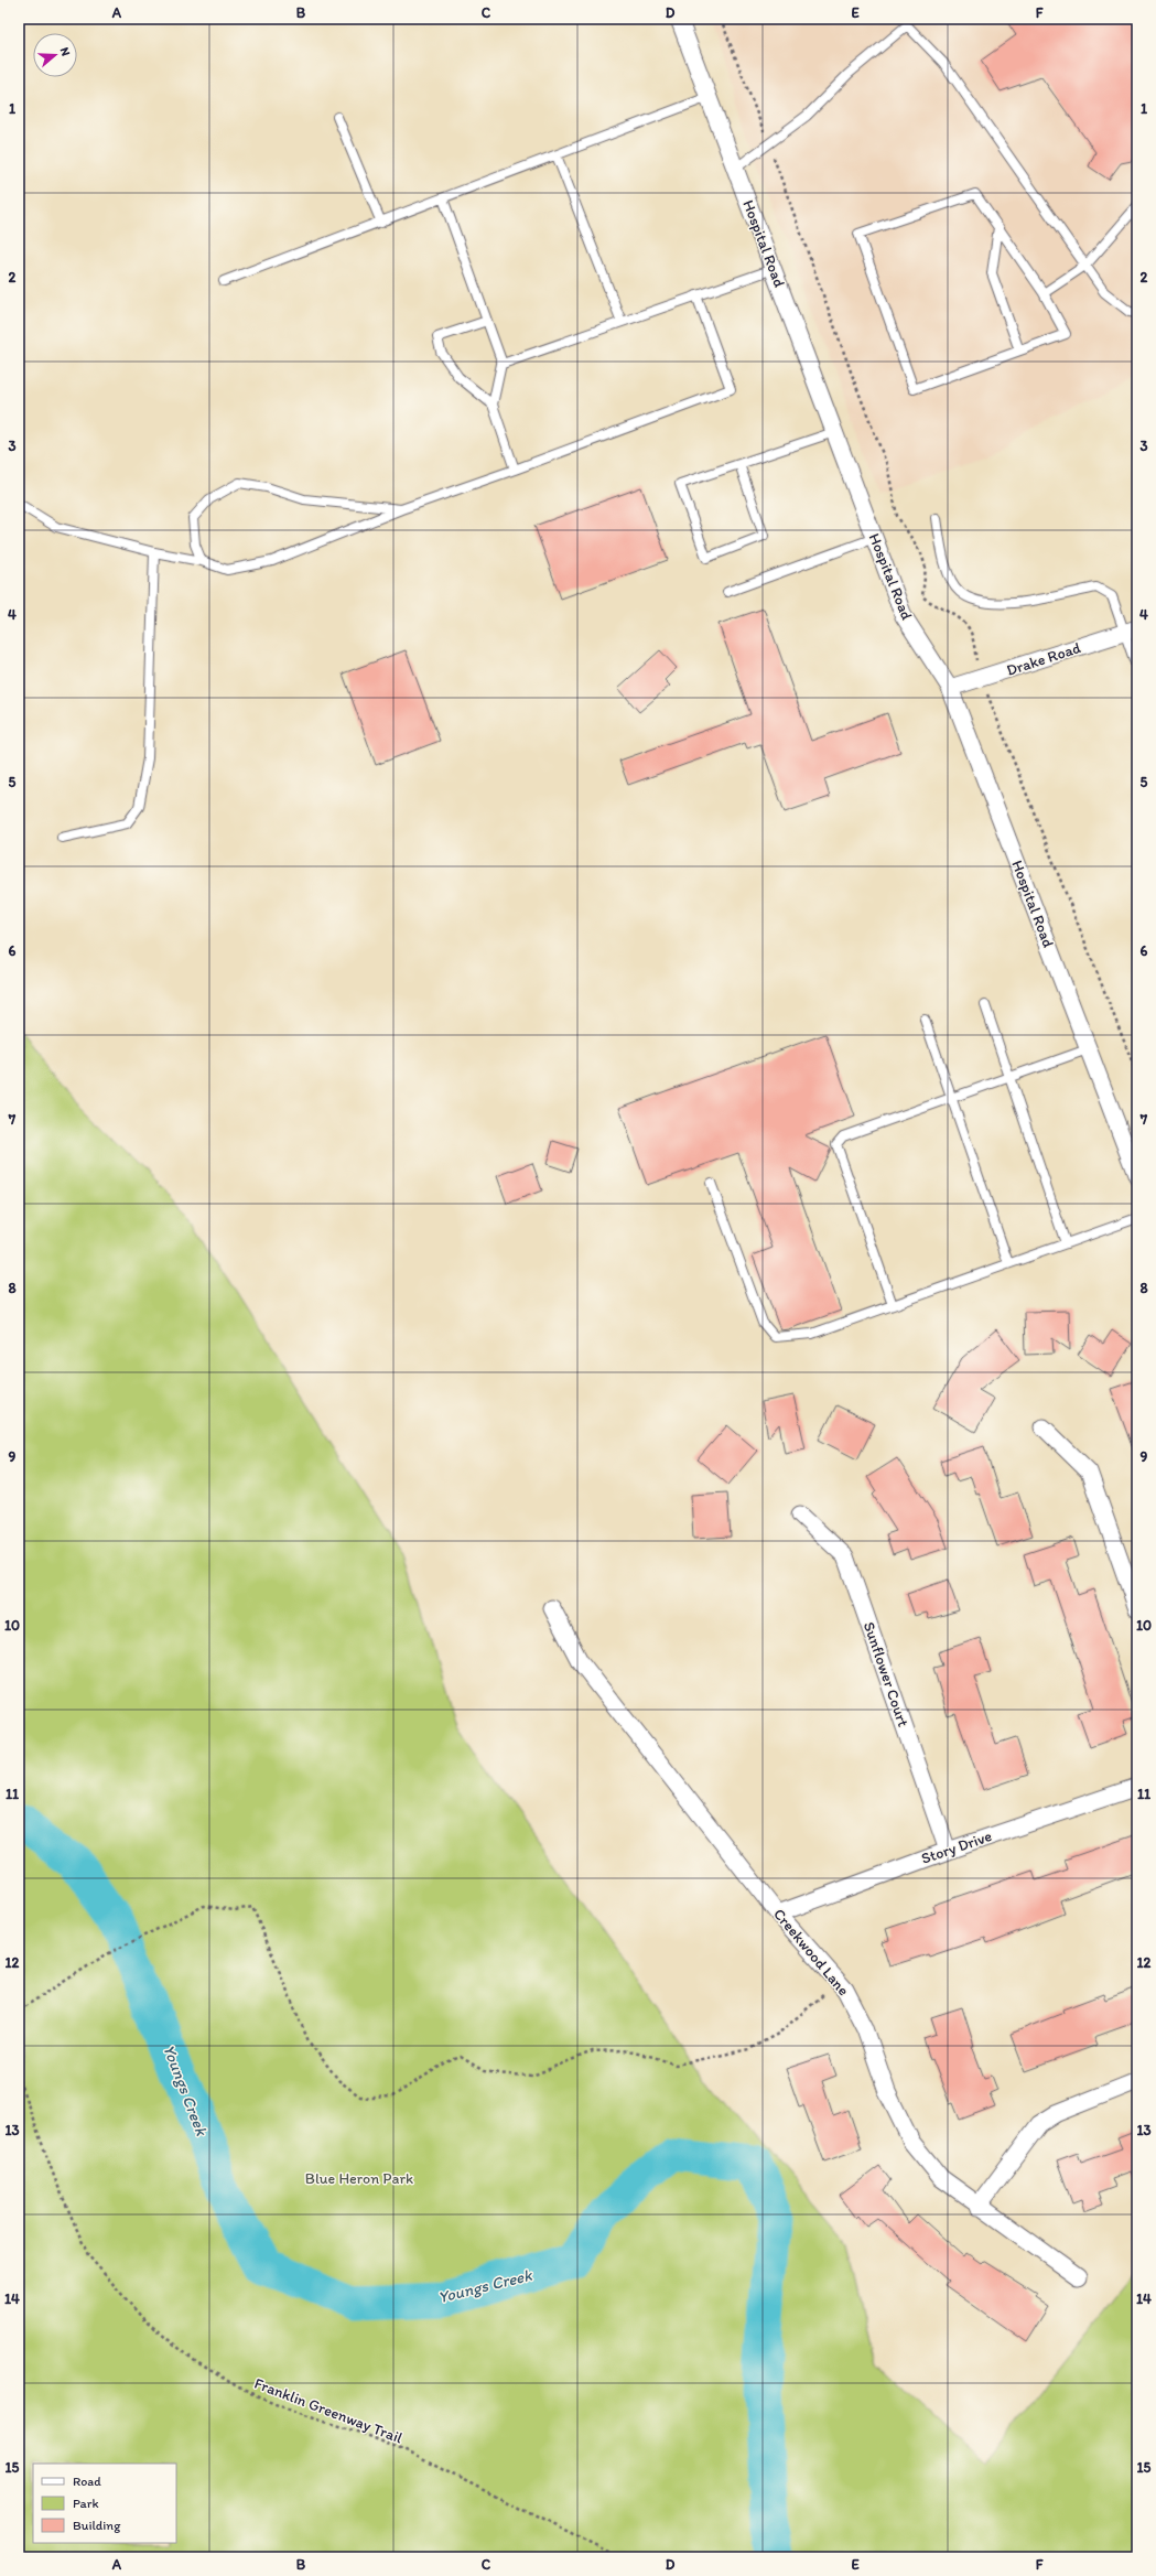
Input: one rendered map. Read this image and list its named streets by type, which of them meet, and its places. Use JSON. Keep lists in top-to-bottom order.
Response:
{
  "streets": {
    "street": [
      "Hospital Road",
      "Drake Road",
      "Sunflower Court",
      "Story Drive",
      "Creekwood Lane"
    ],
    "path": ["Franklin Greenway Trail"]
  },
  "crossings": [
    ["Hospital Road", "Drake Road"],
    ["Sunflower Court", "Story Drive"],
    ["Story Drive", "Creekwood Lane"]
  ],
  "water": ["Youngs Creek"],
  "parks": ["Blue Heron Park"],
  "legend": ["Road", "Park", "Building"],
  "north": "right",
  "grid": {
    "columns": [
      "A",
      "B",
      "C",
      "D",
      "E",
      "F"
    ],
    "rows": [
      "1",
      "2",
      "3",
      "4",
      "5",
      "6",
      "7",
      "8",
      "9",
      "10",
      "11",
      "12",
      "13",
      "14",
      "15"
    ]
  }
}
